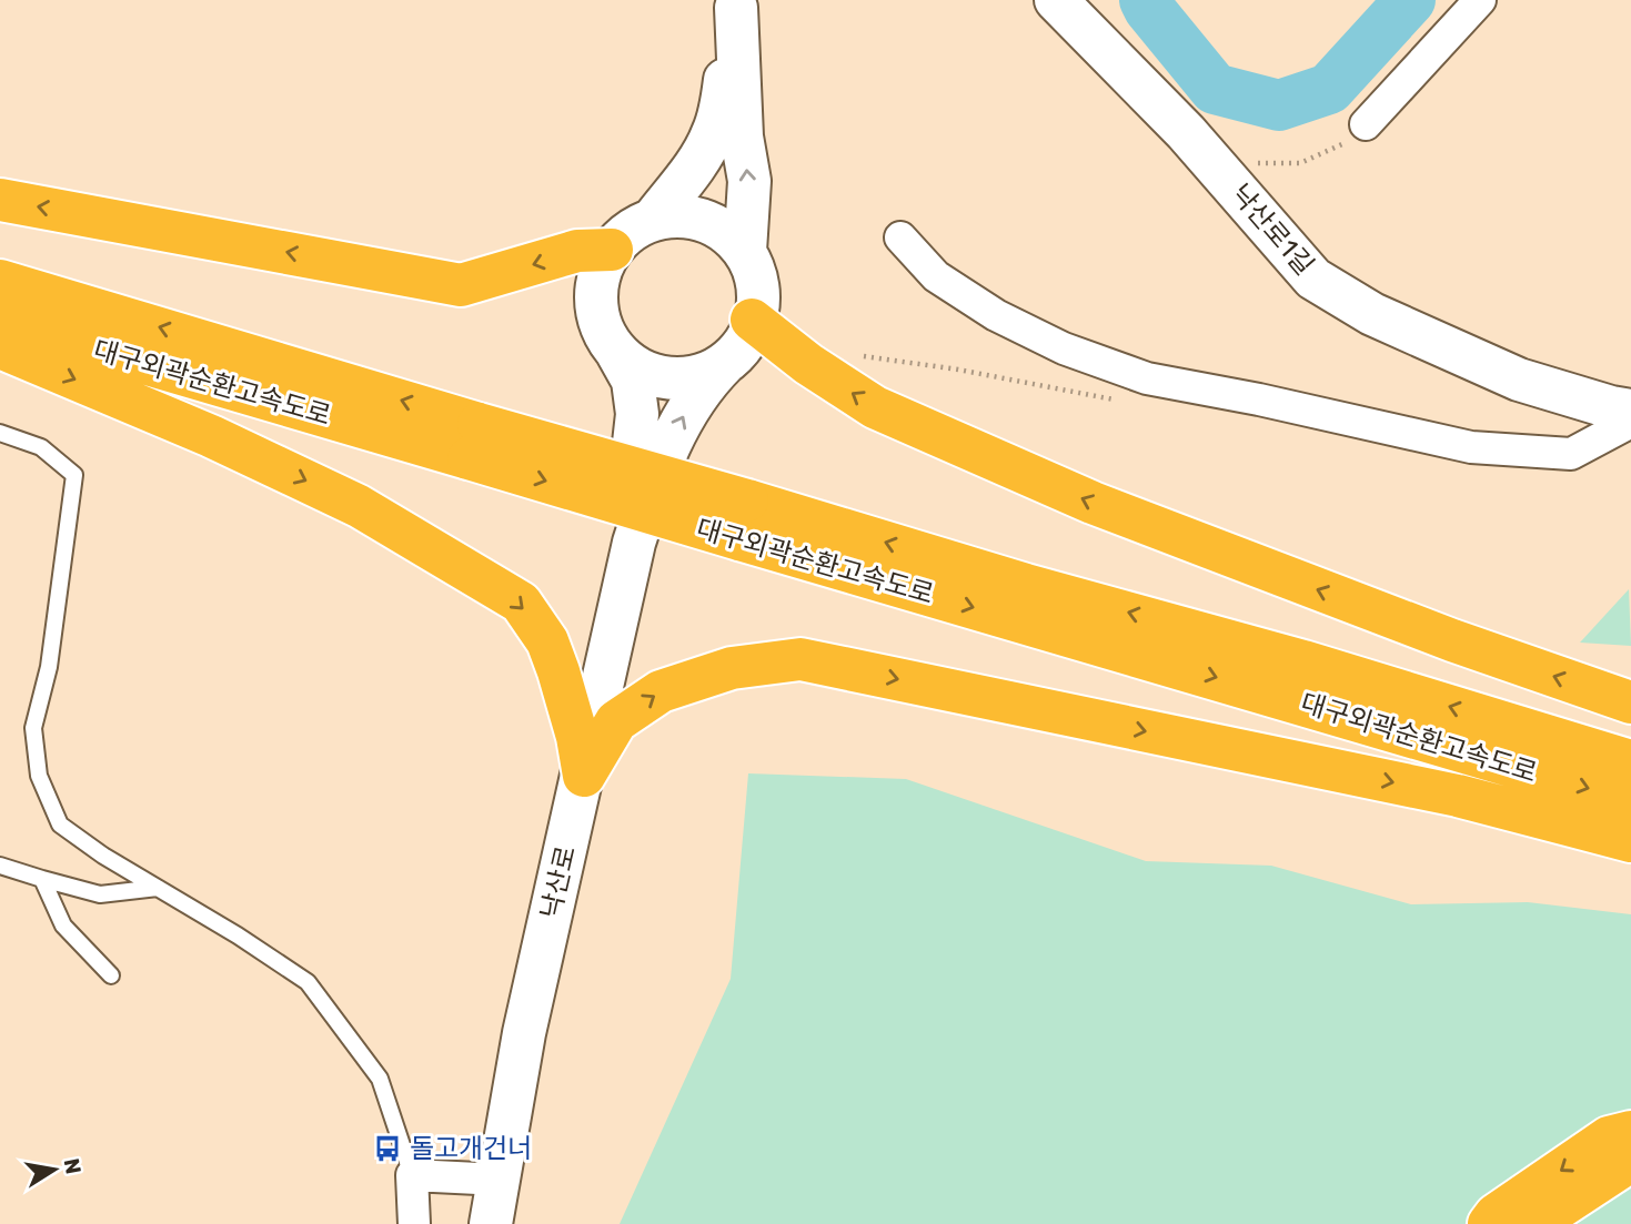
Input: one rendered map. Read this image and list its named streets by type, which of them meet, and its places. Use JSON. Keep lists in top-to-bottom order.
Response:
{
  "streets": {
    "highway": ["대구외곽순환고속도로"],
    "main road": ["낙산로1길", "낙산로"]
  },
  "places": {
    "bus stop": ["돌고개건너"]
  },
  "north": "right"
}
